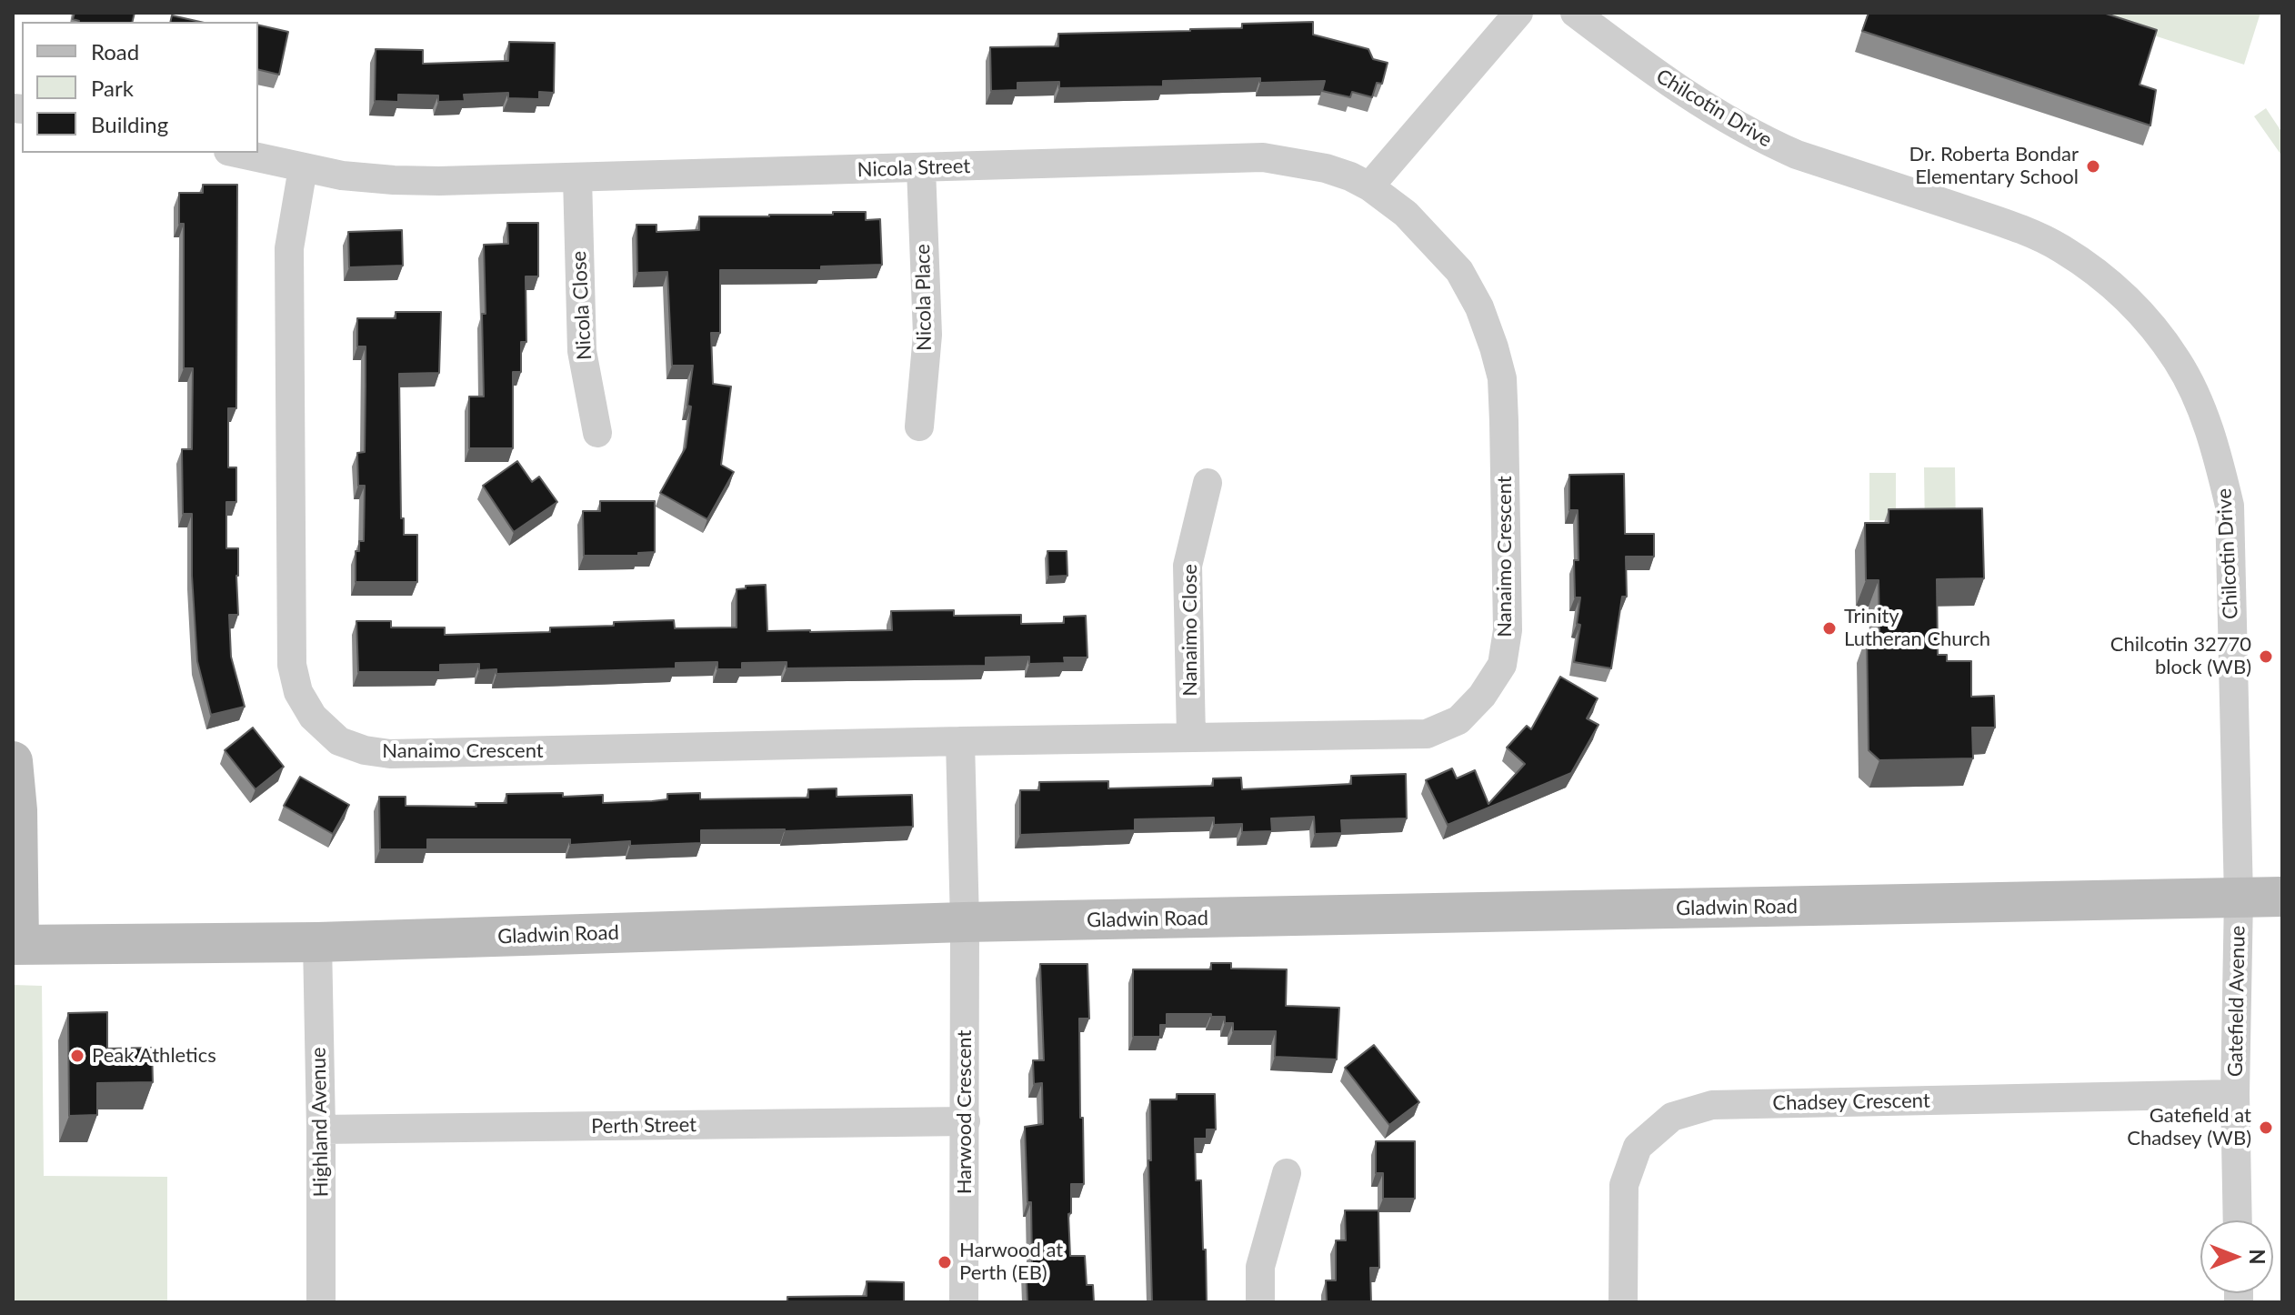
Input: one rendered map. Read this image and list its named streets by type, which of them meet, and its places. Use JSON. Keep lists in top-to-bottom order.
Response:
{
  "streets": {
    "main road": ["Gladwin Road"],
    "street": [
      "Chilcotin Drive",
      "Nicola Street",
      "Nicola Place",
      "Nicola Close",
      "Nanaimo Crescent",
      "Nanaimo Close",
      "Gatefield Avenue",
      "Chadsey Crescent",
      "Harwood Crescent",
      "Highland Avenue",
      "Perth Street"
    ]
  },
  "crossings": [
    ["Chilcotin Drive", "Gladwin Road"],
    ["Chilcotin Drive", "Gatefield Avenue"],
    ["Nicola Street", "Nicola Place"],
    ["Nicola Street", "Nicola Close"],
    ["Nicola Street", "Nanaimo Crescent"],
    ["Nanaimo Crescent", "Nanaimo Close"],
    ["Gladwin Road", "Gatefield Avenue"],
    ["Gladwin Road", "Harwood Crescent"],
    ["Gladwin Road", "Highland Avenue"],
    ["Gatefield Avenue", "Chadsey Crescent"],
    ["Harwood Crescent", "Perth Street"],
    ["Highland Avenue", "Perth Street"]
  ],
  "places": [
    "Dr. Roberta Bondar Elementary School",
    "Trinity Lutheran Church",
    "Chilcotin 32770 block (WB)",
    "Peak Athletics",
    "Gatefield at Chadsey (WB)",
    "Harwood at Perth (EB)"
  ],
  "legend": ["Road", "Park", "Building"],
  "north": "right"
}
